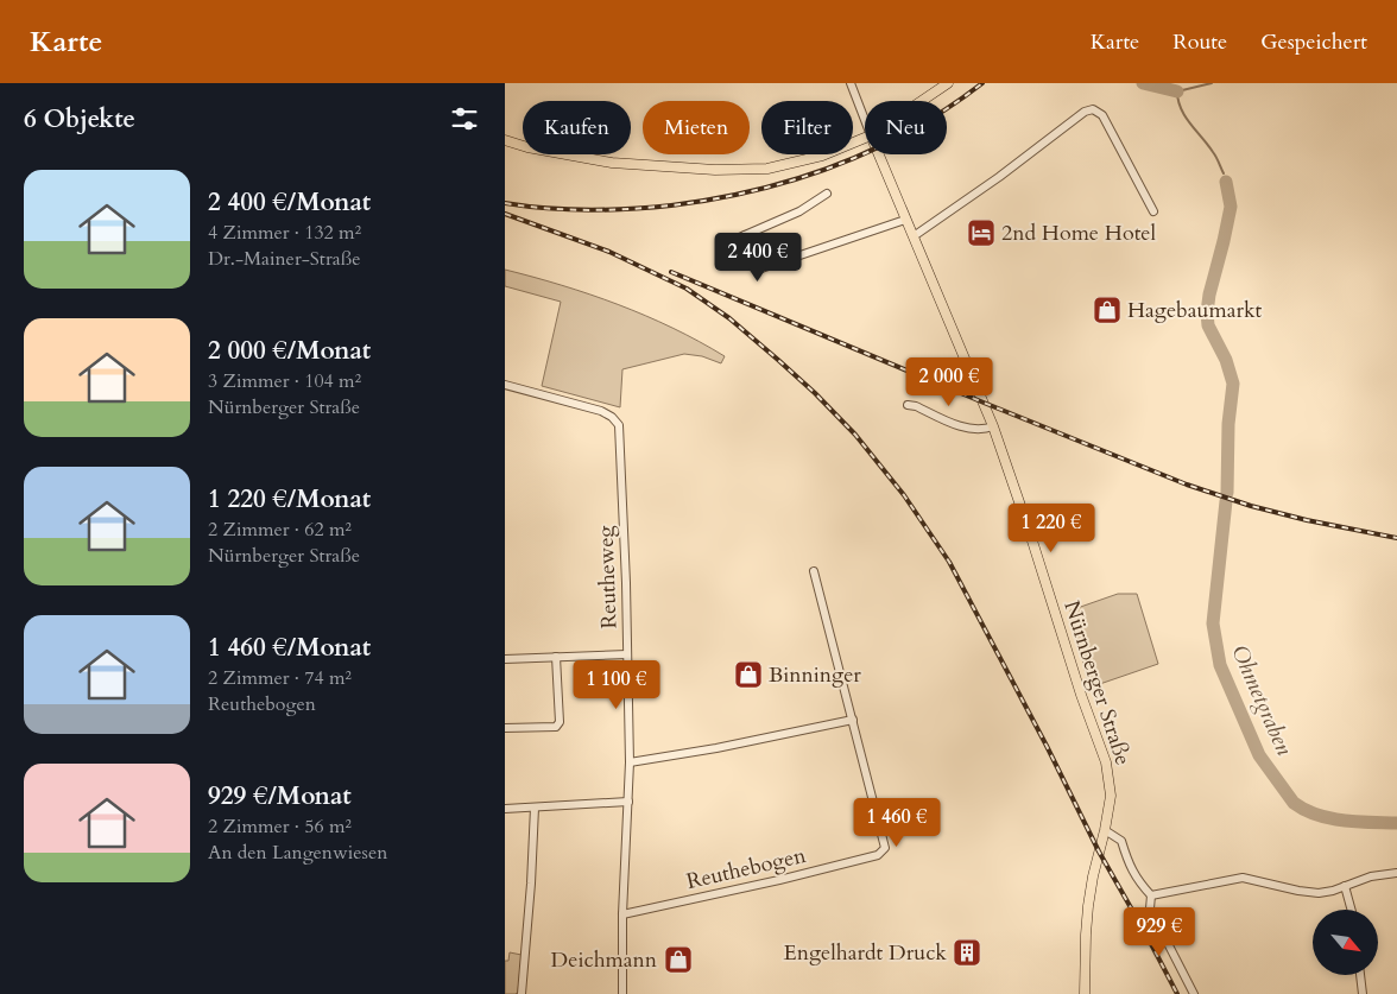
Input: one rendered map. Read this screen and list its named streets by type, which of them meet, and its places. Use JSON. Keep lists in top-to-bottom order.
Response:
{
  "streets": {
    "main road": ["Nürnberger Straße"],
    "street": ["Reutheweg", "Reuthebogen"]
  },
  "crossings": [
    ["Reutheweg", "Reuthebogen"]
  ],
  "water": ["Ohmetgraben"],
  "places": {
    "hotel": ["2nd Home Hotel"],
    "shop": ["Hagebaumarkt", "Binninger", "Deichmann"],
    "building": ["Engelhardt Druck"]
  },
  "north": "bottom right",
  "page": {
    "header": "Karte",
    "nav": ["Karte", "Route", "Gespeichert"],
    "heading": "6 Objekte",
    "chip": [
      "Kaufen",
      "Mieten",
      "Filter",
      "Neu"
    ],
    "list": [
      {
        "name": "2 400 €/Monat",
        "note": "4 Zimmer · 132 m² · Dr.-Mainer-Straße"
      },
      {
        "name": "2 000 €/Monat",
        "note": "3 Zimmer · 104 m² · Nürnberger Straße"
      },
      {
        "name": "1 220 €/Monat",
        "note": "2 Zimmer · 62 m² · Nürnberger Straße"
      },
      {
        "name": "1 460 €/Monat",
        "note": "2 Zimmer · 74 m² · Reuthebogen"
      },
      {
        "name": "929 €/Monat",
        "note": "2 Zimmer · 56 m² · An den Langenwiesen"
      }
    ],
    "price": [
      "2 400 €",
      "2 000 €",
      "1 220 €",
      "1 100 €",
      "1 460 €",
      "929 €"
    ]
  }
}
